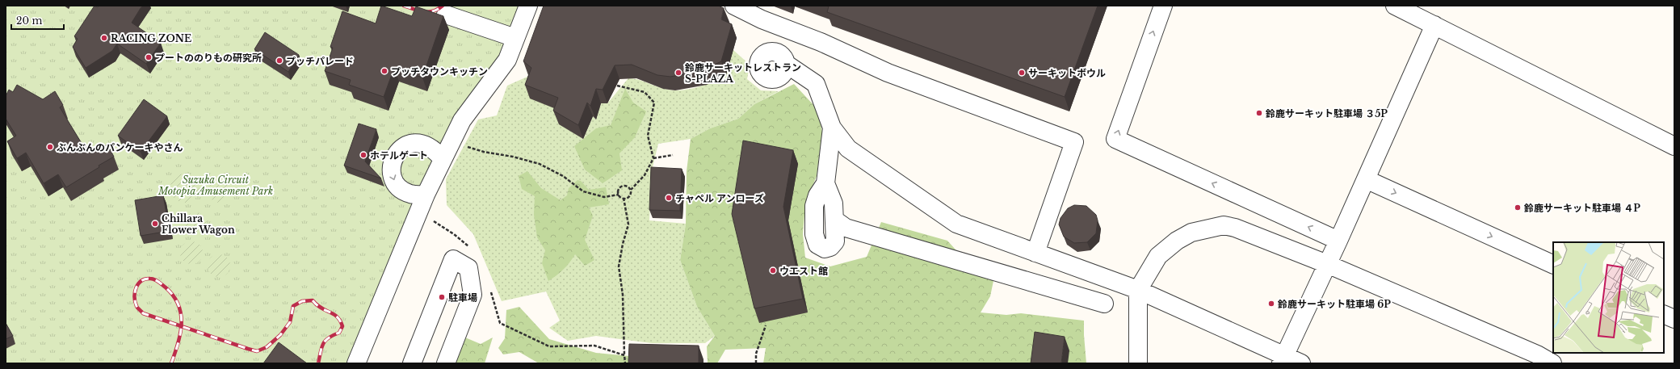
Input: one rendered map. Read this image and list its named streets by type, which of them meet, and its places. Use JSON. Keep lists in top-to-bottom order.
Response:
{
  "parks": ["Suzuka Circuit Motopia Amusement Park"],
  "places": [
    "RACING ZONE",
    "プートののりもの研究所",
    "プッチパレード",
    "プッチタウンキッチン",
    "鈴鹿サーキットレストラン S-PLAZA",
    "サーキットボウル",
    "鈴鹿サーキット駐車場 ３5P",
    "ぶんぶんのパンケーキやさん",
    "ホテルゲート",
    "チャペル アンローズ",
    "鈴鹿サーキット駐車場 ４P",
    "Chillara Flower Wagon",
    "ウエスト館",
    "駐車場",
    "鈴鹿サーキット駐車場 6P"
  ],
  "scale_bar": "20 m"
}
